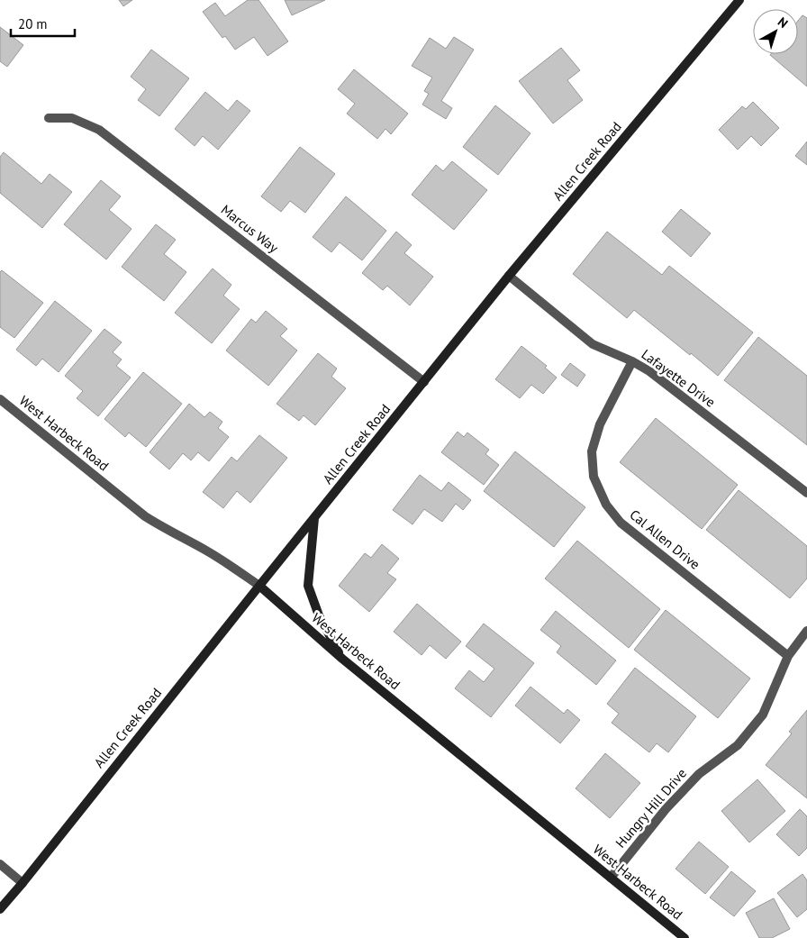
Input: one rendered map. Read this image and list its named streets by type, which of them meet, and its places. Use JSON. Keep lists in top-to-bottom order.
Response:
{
  "streets": {
    "street": [
      "Allen Creek Road",
      "Marcus Way",
      "Lafayette Drive",
      "West Harbeck Road",
      "Cal Allen Drive",
      "Hungry Hill Drive"
    ]
  },
  "crossings": [
    ["Allen Creek Road", "Marcus Way"],
    ["Allen Creek Road", "Lafayette Drive"],
    ["Allen Creek Road", "West Harbeck Road"],
    ["Lafayette Drive", "Cal Allen Drive"],
    ["West Harbeck Road", "Hungry Hill Drive"],
    ["Cal Allen Drive", "Hungry Hill Drive"]
  ],
  "scale_bar": "20 m",
  "north": "top right"
}
